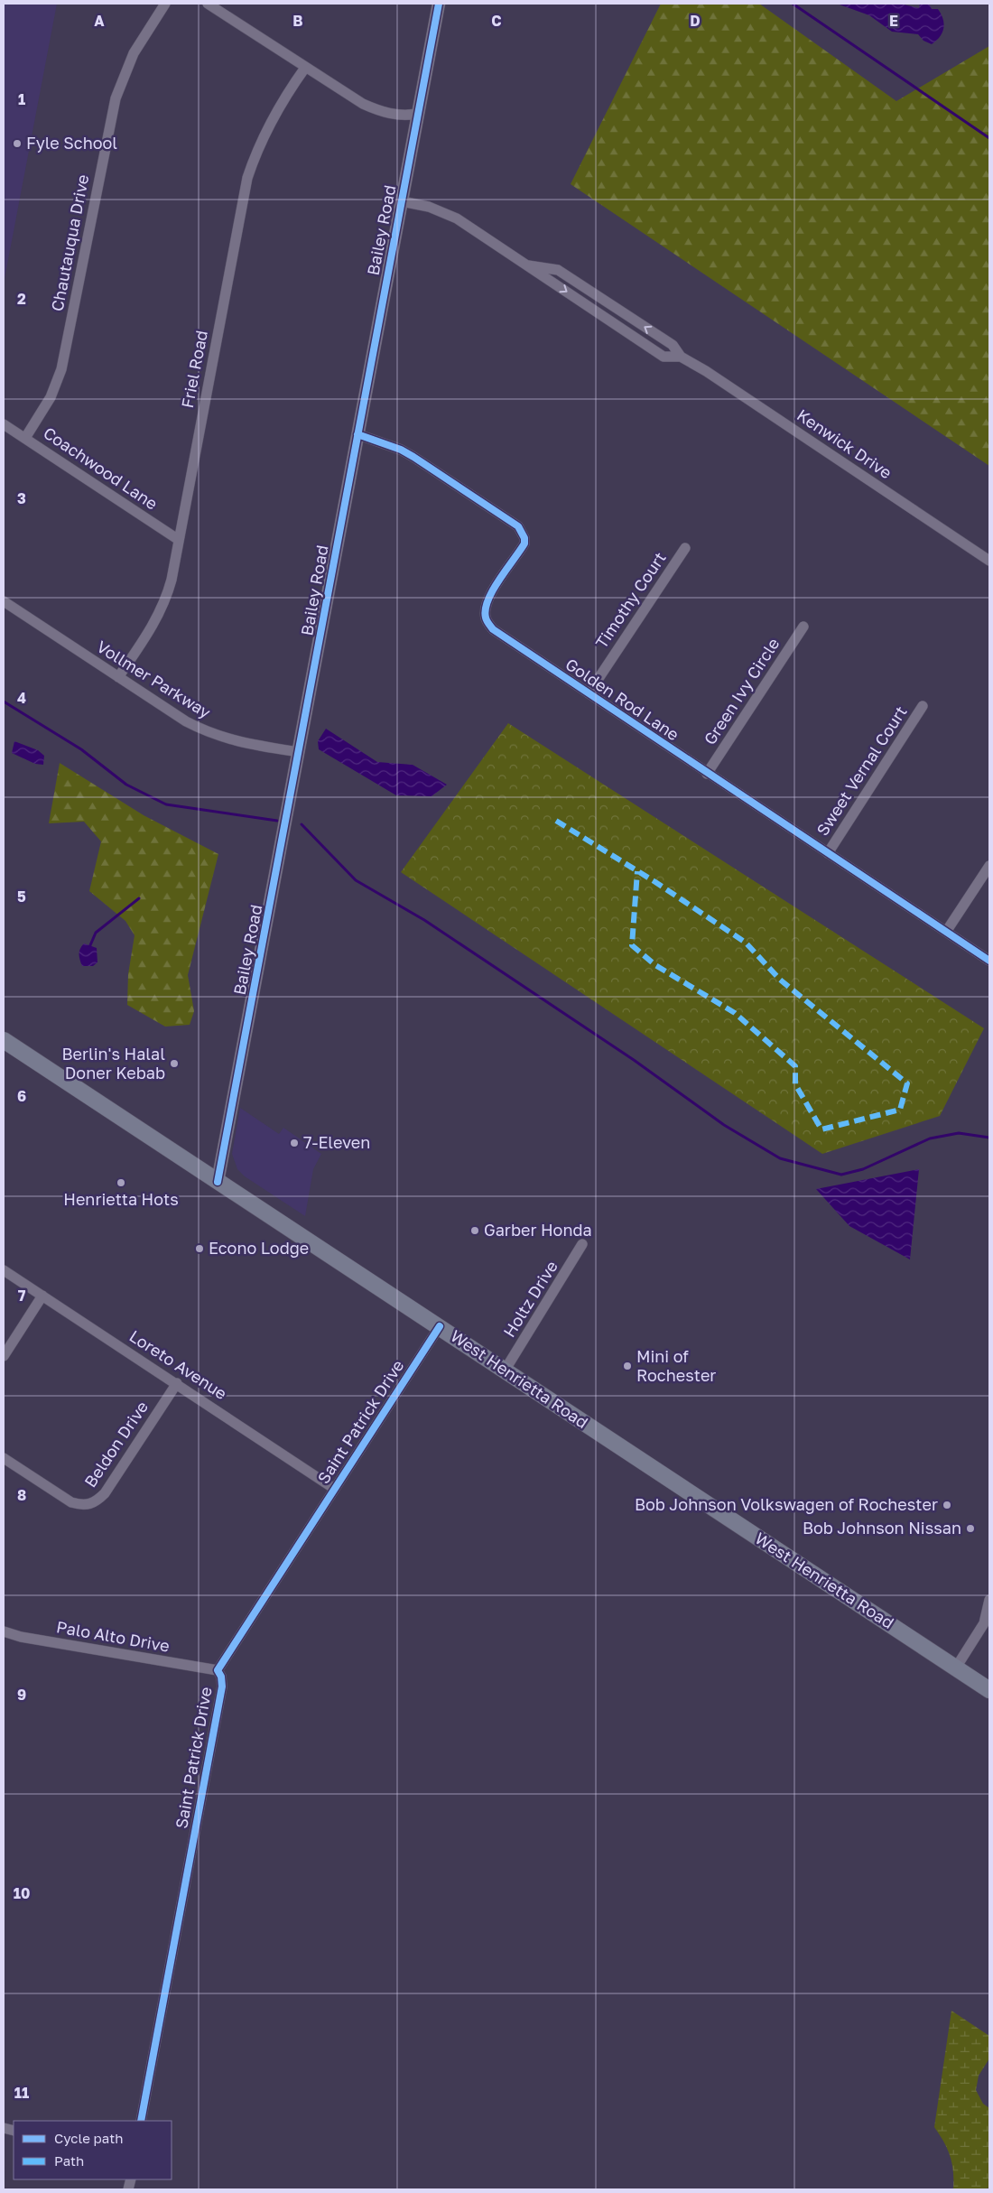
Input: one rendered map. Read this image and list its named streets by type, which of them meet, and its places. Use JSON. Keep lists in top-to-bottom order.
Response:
{
  "streets": {
    "main road": ["West Henrietta Road"],
    "street": [
      "Bailey Road",
      "Chautauqua Drive",
      "Friel Road",
      "Kenwick Drive",
      "Coachwood Lane",
      "Timothy Court",
      "Vollmer Parkway",
      "Green Ivy Circle",
      "Golden Rod Lane",
      "Sweet Vernal Court",
      "Holtz Drive",
      "Loreto Avenue",
      "Saint Patrick Drive",
      "Beldon Drive",
      "Palo Alto Drive"
    ]
  },
  "crossings": [
    ["Bailey Road", "Kenwick Drive"],
    ["Bailey Road", "Vollmer Parkway"],
    ["Bailey Road", "Golden Rod Lane"],
    ["Bailey Road", "West Henrietta Road"],
    ["Chautauqua Drive", "Coachwood Lane"],
    ["Friel Road", "Coachwood Lane"],
    ["Friel Road", "Vollmer Parkway"],
    ["Timothy Court", "Golden Rod Lane"],
    ["Green Ivy Circle", "Golden Rod Lane"],
    ["Golden Rod Lane", "Sweet Vernal Court"],
    ["Holtz Drive", "West Henrietta Road"],
    ["Loreto Avenue", "Saint Patrick Drive"],
    ["Loreto Avenue", "Beldon Drive"],
    ["West Henrietta Road", "Saint Patrick Drive"],
    ["Saint Patrick Drive", "Palo Alto Drive"]
  ],
  "places": [
    "Fyle School",
    "Berlin's Halal Doner Kebab",
    "7-Eleven",
    "Henrietta Hots",
    "Garber Honda",
    "Econo Lodge",
    "Mini of Rochester",
    "Bob Johnson Volkswagen of Rochester",
    "Bob Johnson Nissan"
  ],
  "legend": ["Cycle path", "Path"],
  "grid": {
    "columns": [
      "A",
      "B",
      "C",
      "D",
      "E"
    ],
    "rows": [
      "1",
      "2",
      "3",
      "4",
      "5",
      "6",
      "7",
      "8",
      "9",
      "10",
      "11"
    ]
  }
}
